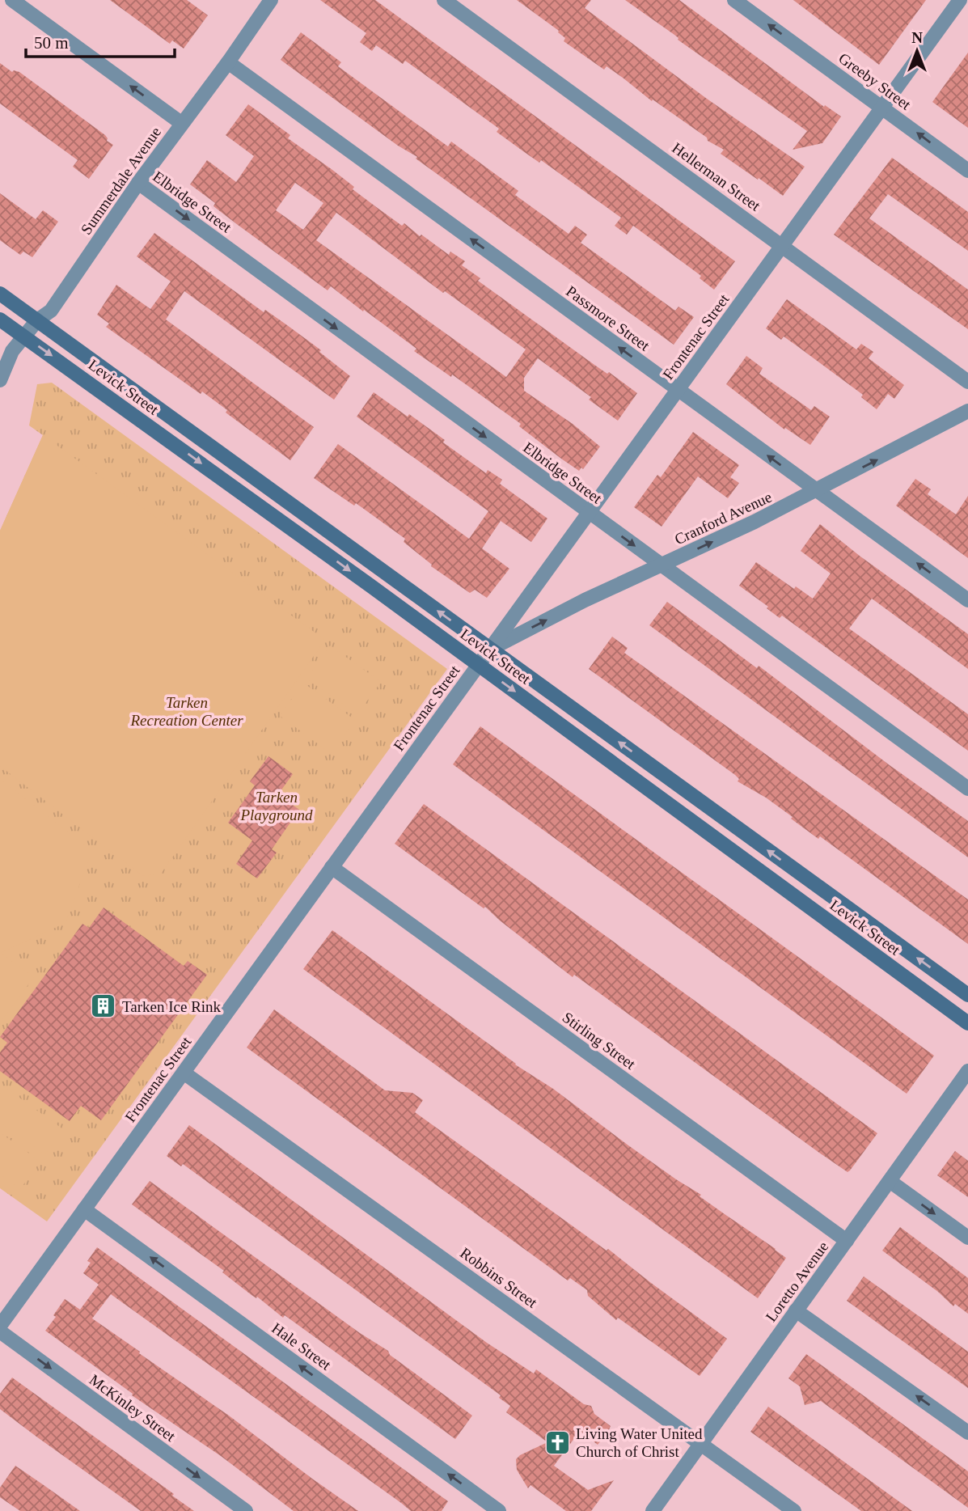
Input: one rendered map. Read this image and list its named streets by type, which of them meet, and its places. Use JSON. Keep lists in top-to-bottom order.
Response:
{
  "streets": {
    "main road": ["Levick Street"],
    "street": [
      "Greeby Street",
      "Hellerman Street",
      "Summerdale Avenue",
      "Elbridge Street",
      "Passmore Street",
      "Frontenac Street",
      "Cranford Avenue",
      "Stirling Street",
      "Robbins Street",
      "Loretto Avenue",
      "Hale Street",
      "McKinley Street"
    ]
  },
  "crossings": [
    ["Greeby Street", "Frontenac Street"],
    ["Hellerman Street", "Frontenac Street"],
    ["Summerdale Avenue", "Elbridge Street"],
    ["Summerdale Avenue", "Passmore Street"],
    ["Summerdale Avenue", "Levick Street"],
    ["Elbridge Street", "Frontenac Street"],
    ["Elbridge Street", "Cranford Avenue"],
    ["Passmore Street", "Frontenac Street"],
    ["Passmore Street", "Cranford Avenue"],
    ["Frontenac Street", "Levick Street"],
    ["Frontenac Street", "Cranford Avenue"],
    ["Frontenac Street", "Stirling Street"],
    ["Frontenac Street", "Robbins Street"],
    ["Frontenac Street", "Hale Street"],
    ["Levick Street", "Cranford Avenue"],
    ["Stirling Street", "Loretto Avenue"],
    ["Robbins Street", "Loretto Avenue"]
  ],
  "one_way": [
    "Greeby Street",
    "Elbridge Street",
    "Passmore Street",
    "Cranford Avenue",
    "Hale Street",
    "McKinley Street"
  ],
  "parks": ["Tarken Recreation Center", "Tarken Playground"],
  "places": {
    "building": ["Tarken Ice Rink"],
    "church": ["Living Water United Church of Christ"]
  },
  "scale_bar": "50 m",
  "north": "top"
}
